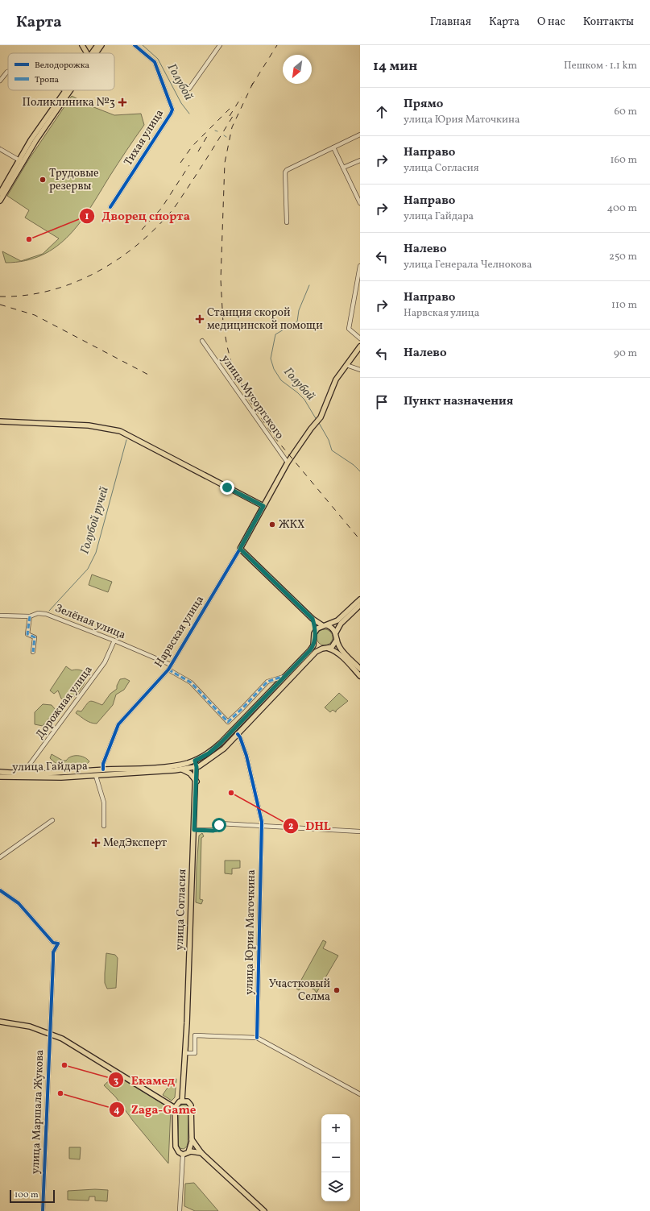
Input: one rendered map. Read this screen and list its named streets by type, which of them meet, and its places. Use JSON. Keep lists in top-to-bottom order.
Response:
{
  "streets": {
    "main road": ["Нарвская улица", "улица Гайдара", "улица Согласия"],
    "street": [
      "Тихая улица",
      "улица Мусоргского",
      "Зелёная улица",
      "Дорожная улица",
      "улица Юрия Маточкина",
      "улица Маршала Жукова"
    ]
  },
  "crossings": [
    ["улица Мусоргского", "Нарвская улица"],
    ["Зелёная улица", "Нарвская улица"],
    ["Зелёная улица", "Дорожная улица"],
    ["Нарвская улица", "улица Гайдара"],
    ["Дорожная улица", "улица Гайдара"],
    ["улица Гайдара", "улица Согласия"],
    ["улица Гайдара", "улица Юрия Маточкина"]
  ],
  "water": ["Голубой", "Голубой ручей"],
  "places": {
    "health": ["Поликлиника №3", "Станция скорой медицинской помощи", "МедЭксперт"],
    "other": [
      "Трудовые резервы",
      "Дворец спорта",
      "ЖКХ",
      "DHL",
      "Участковый Селма",
      "Екамед",
      "Zaga-Game"
    ]
  },
  "legend": ["Велодорожка", "Тропа"],
  "scale_bar": "100 m",
  "north": "bottom left",
  "page": {
    "header": "Карта",
    "nav": [
      "Главная",
      "Карта",
      "О нас",
      "Контакты"
    ],
    "heading": ["14 мин", "Пешком · 1.1 km"],
    "list": [
      ["Прямо", "улица Юрия Маточкина", "60 m"],
      ["Направо", "улица Согласия", "160 m"],
      ["Направо", "улица Гайдара", "400 m"],
      ["Налево", "улица Генерала Челнокова", "250 m"],
      ["Направо", "Нарвская улица", "110 m"],
      ["Налево", "90 m"],
      "Пункт назначения"
    ],
    "map_buttons": ["+", "−"],
    "scale": "100 m"
  }
}
